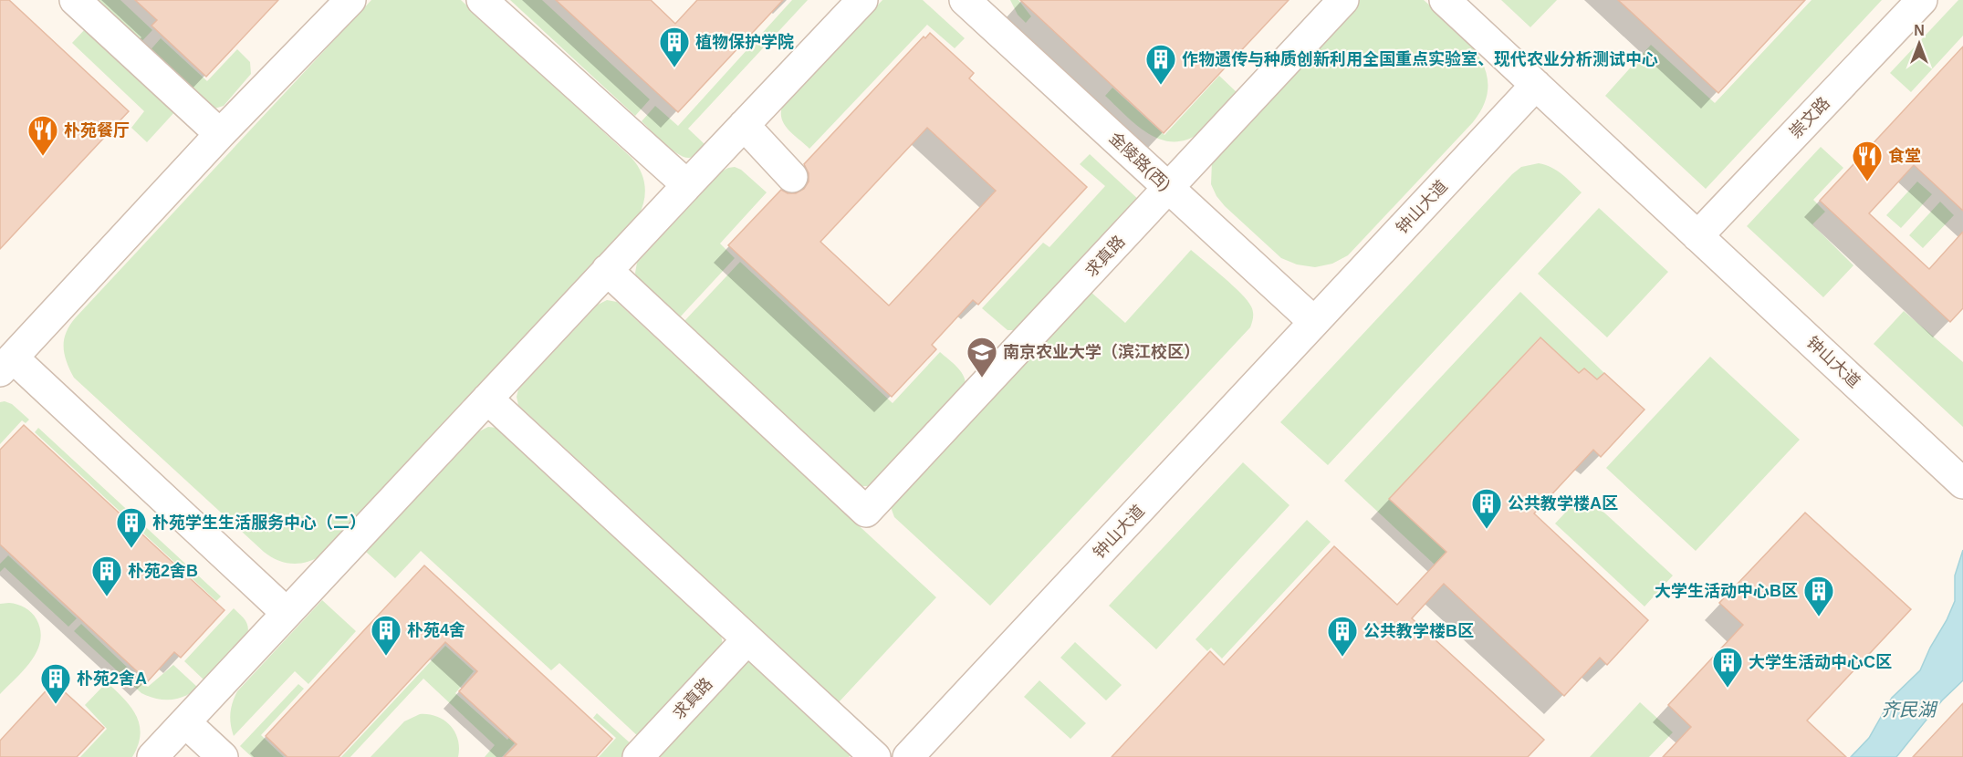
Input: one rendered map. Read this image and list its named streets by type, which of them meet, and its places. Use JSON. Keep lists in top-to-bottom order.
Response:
{
  "streets": {
    "street": [
      "崇文路",
      "金陵路(西)",
      "钟山大道",
      "求真路"
    ]
  },
  "crossings": [
    ["崇文路", "钟山大道"],
    ["金陵路(西)", "钟山大道"],
    ["金陵路(西)", "求真路"]
  ],
  "water": ["齐民湖"],
  "places": {
    "building": [
      "植物保护学院",
      "作物遗传与种质创新利用全国重点实验室、现代农业分析测试中心",
      "公共教学楼A区",
      "朴苑学生生活服务中心（二）",
      "朴苑2舍B",
      "大学生活动中心B区",
      "朴苑4舍",
      "公共教学楼B区",
      "大学生活动中心C区",
      "朴苑2舍A"
    ],
    "restaurant": ["朴苑餐厅", "食堂"],
    "school or university": ["南京农业大学（滨江校区）"]
  },
  "north": "top"
}
